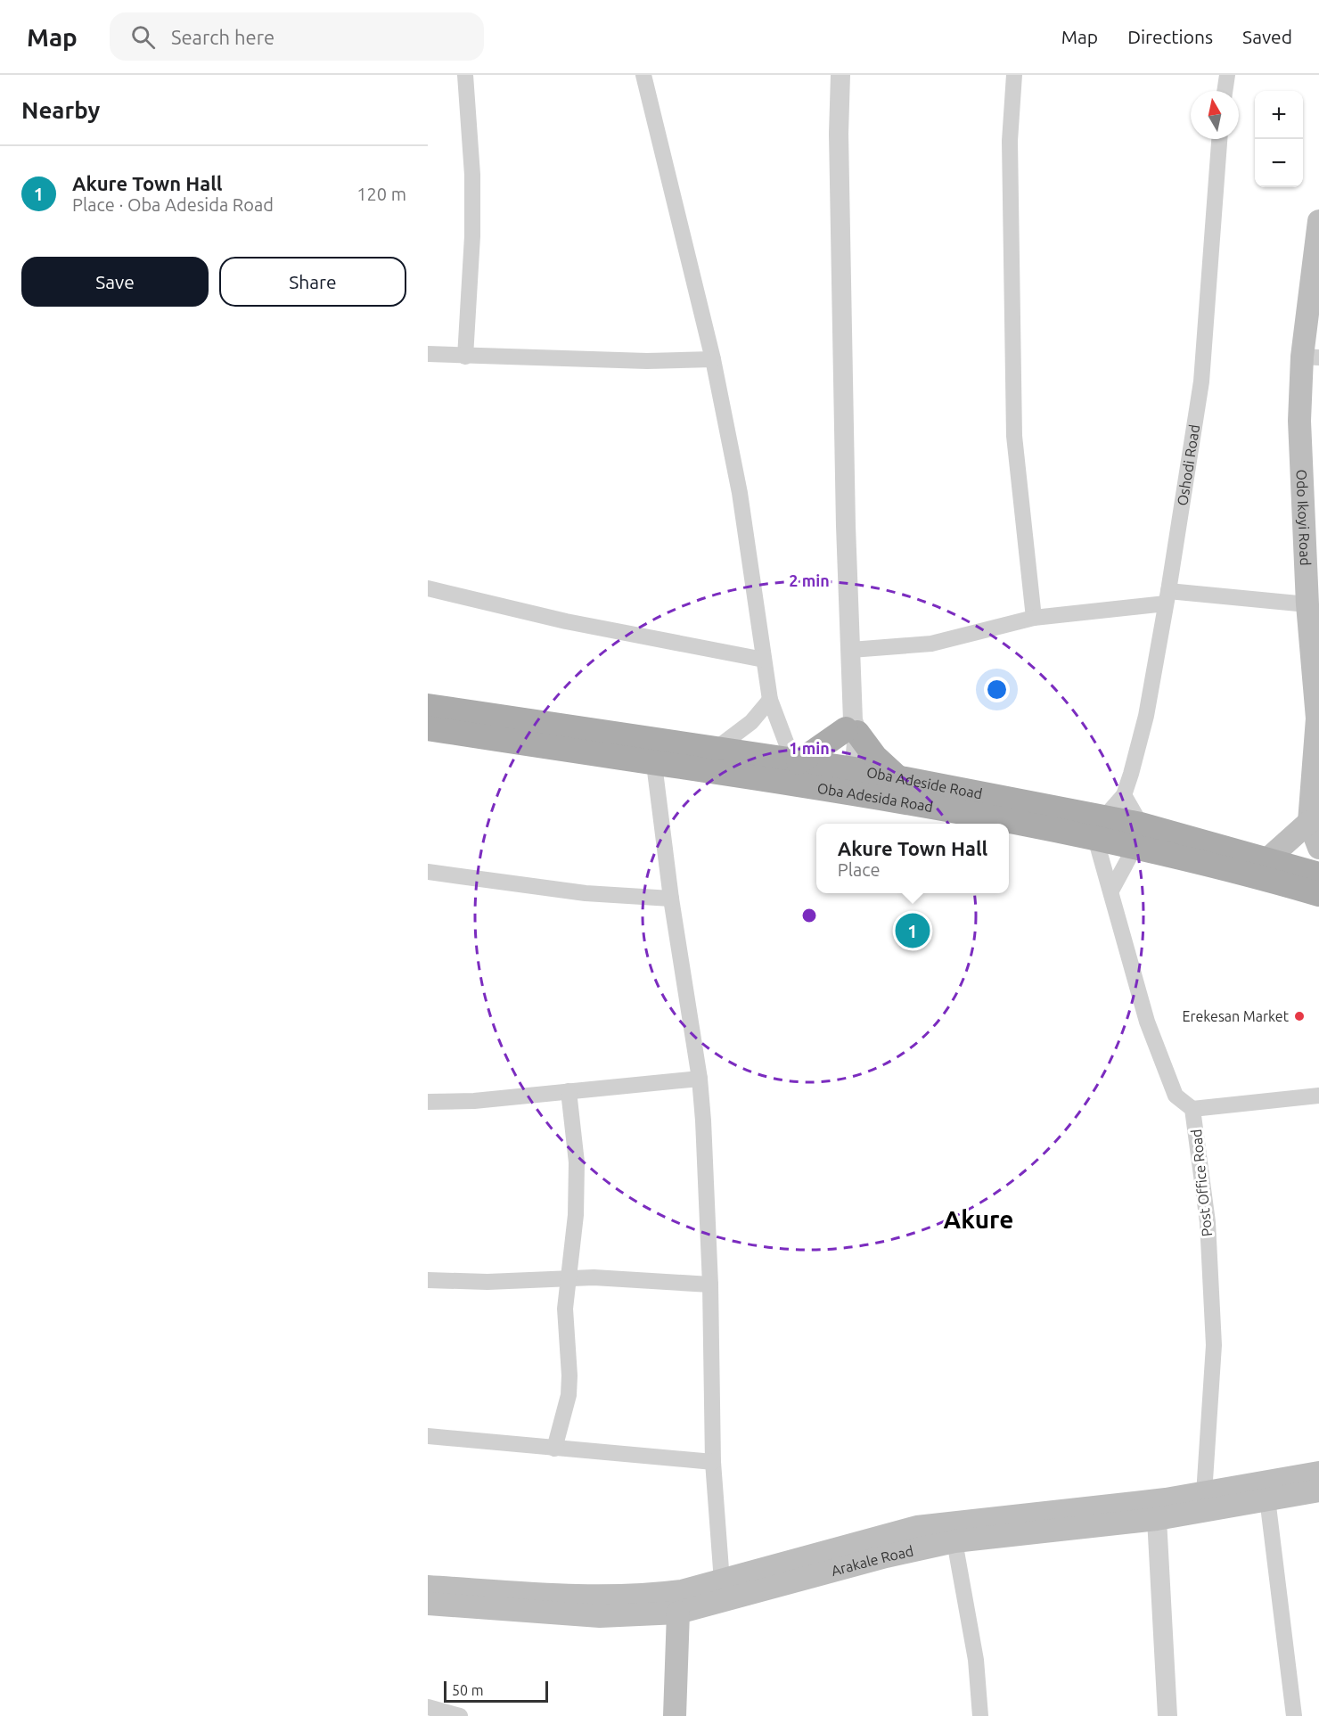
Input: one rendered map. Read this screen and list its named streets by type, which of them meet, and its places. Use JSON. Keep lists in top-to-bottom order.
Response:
{
  "streets": {
    "main road": [
      "Odo Ikoyi Road",
      "Oba Adeside Road",
      "Oba Adesida Road",
      "Arakale Road"
    ],
    "street": ["Oshodi Road", "Post Office Road"]
  },
  "crossings": [
    ["Oba Adeside Road", "Oba Adesida Road"],
    ["Oba Adeside Road", "Post Office Road"],
    ["Oba Adesida Road", "Post Office Road"],
    ["Post Office Road", "Arakale Road"]
  ],
  "districts": ["Akure"],
  "places": ["Erekesan Market"],
  "scale_bar": "50 m",
  "north": "top",
  "page": {
    "header": "Map",
    "search": "Search here",
    "nav": ["Map", "Directions", "Saved"],
    "heading": "Nearby",
    "map_buttons": ["+", "−"],
    "list": [
      {
        "mark": "1",
        "name": "Akure Town Hall",
        "note": "Place · Oba Adesida Road",
        "value": "120 m"
      }
    ],
    "buttons": ["Save", "Share"],
    "popup": ["Akure Town Hall", "Place"],
    "pins": "1",
    "scale": "50 m"
  },
  "rings": ["2 min", "1 min"]
}
